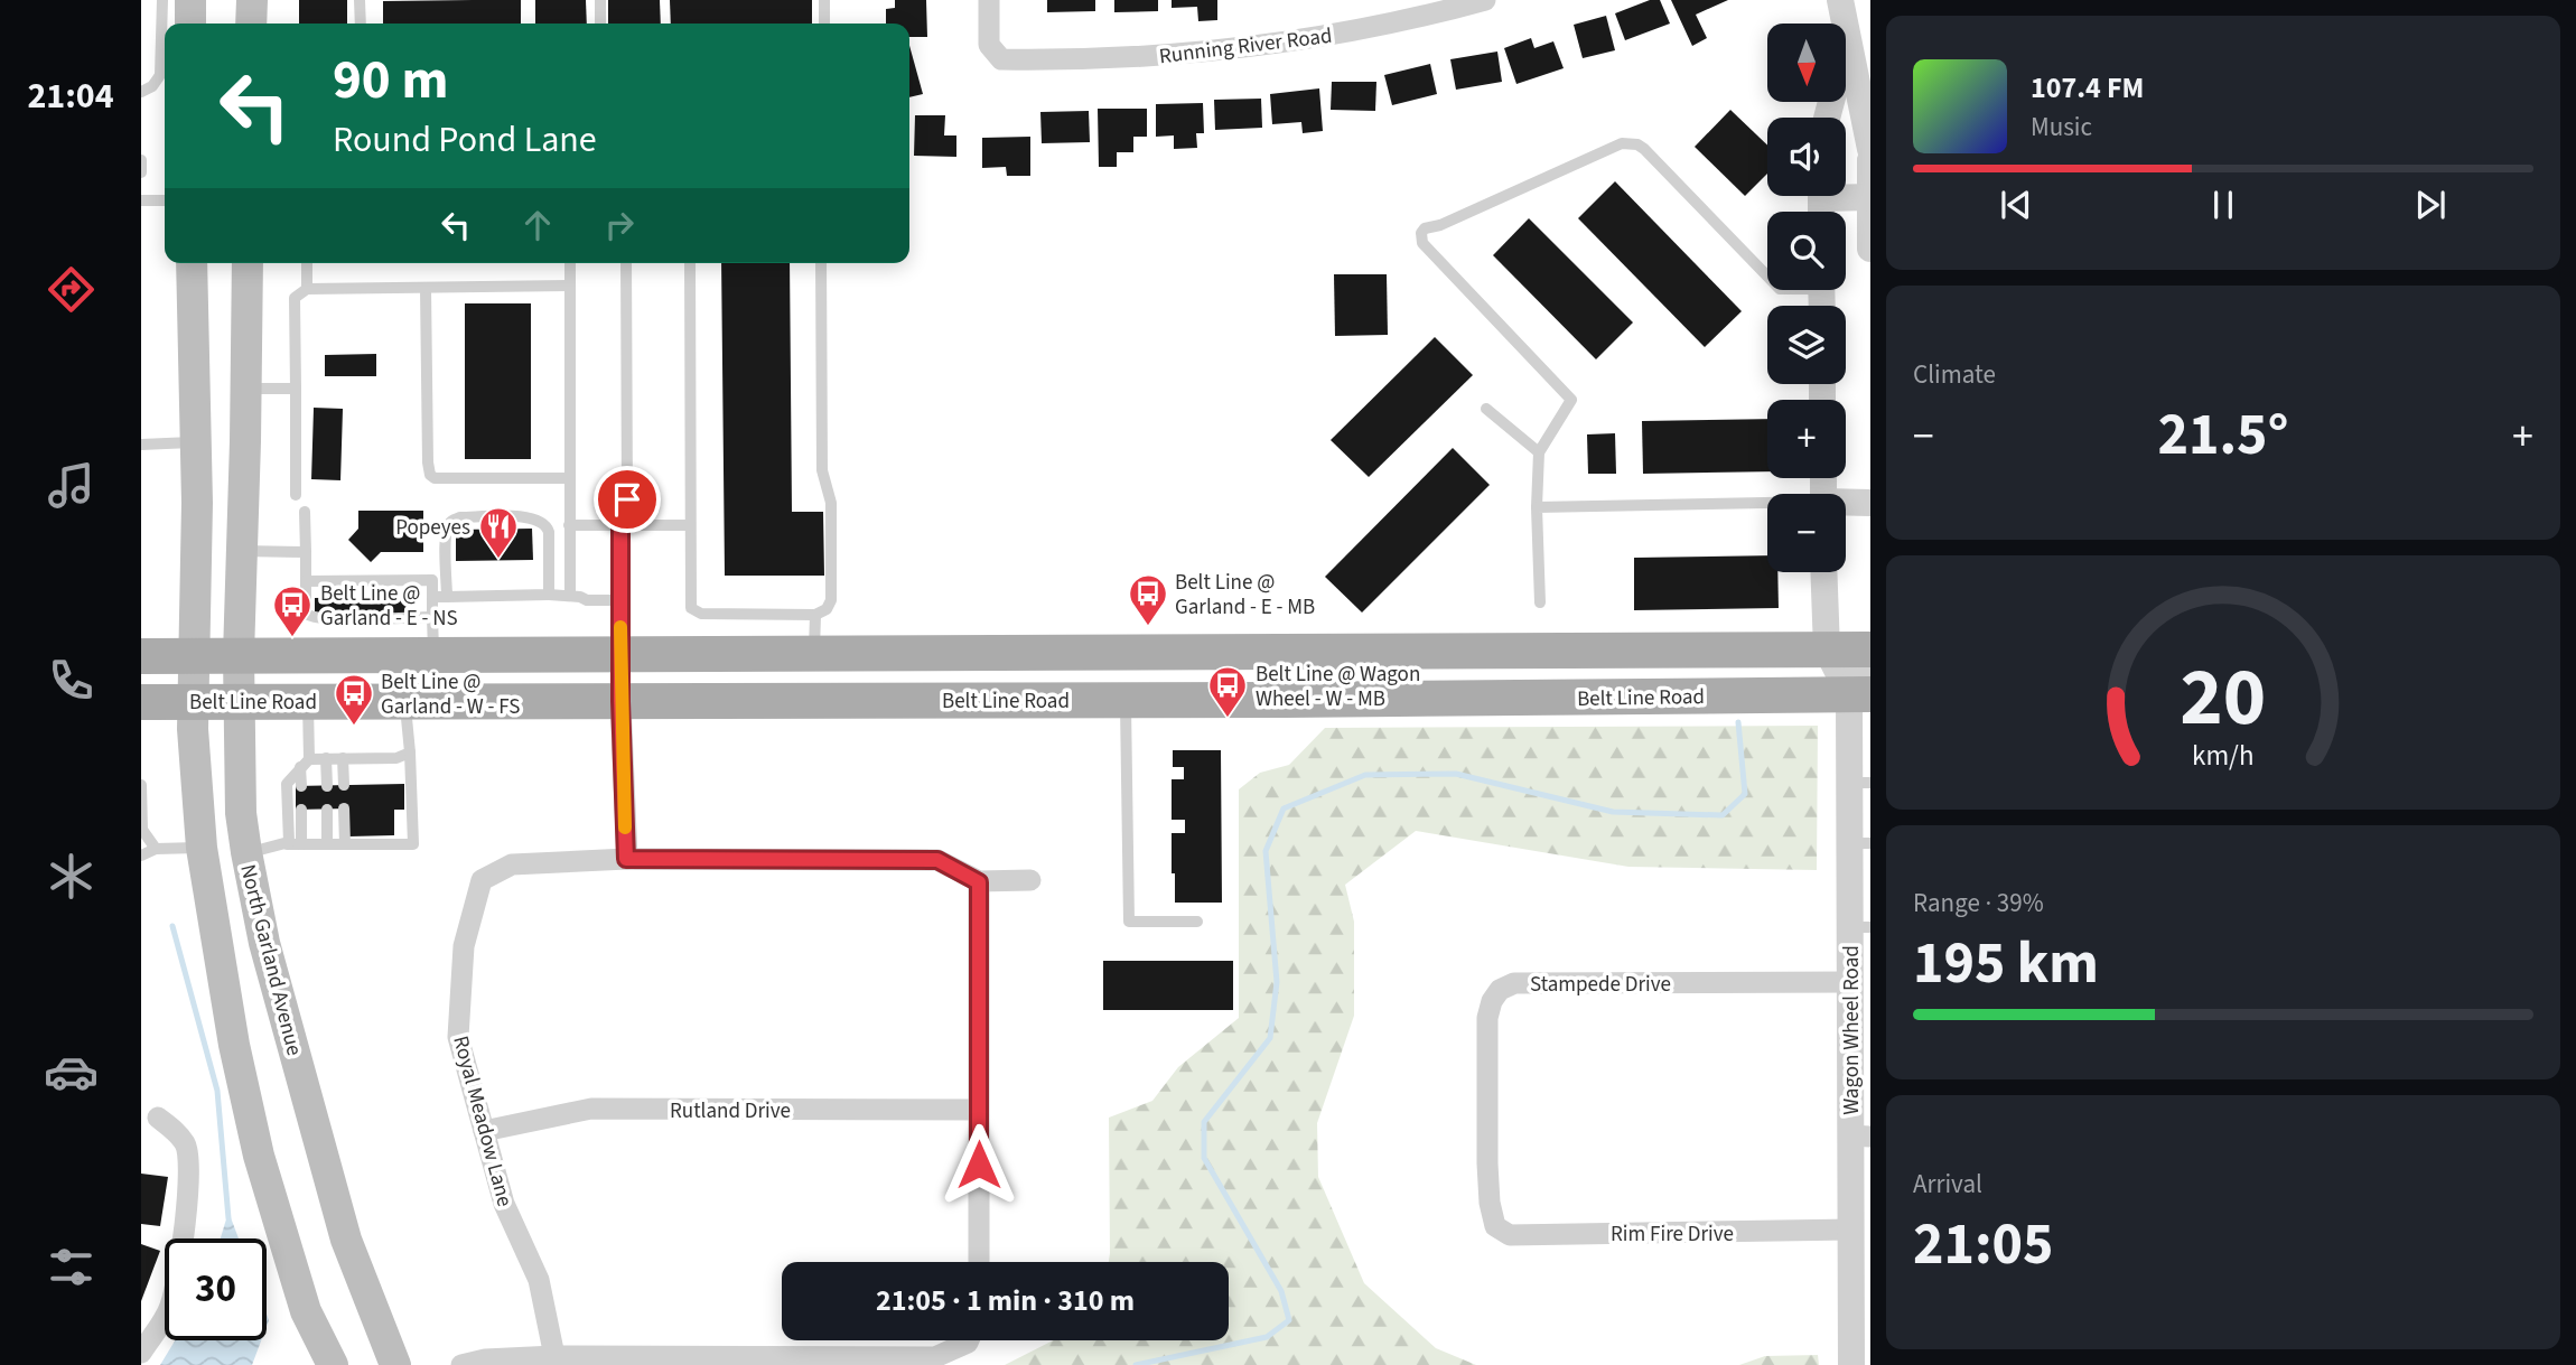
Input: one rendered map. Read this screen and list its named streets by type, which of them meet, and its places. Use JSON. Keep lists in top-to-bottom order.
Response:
{
  "streets": {
    "main road": ["Belt Line Road", "North Garland Avenue"],
    "street": [
      "Running River Road",
      "Stampede Drive",
      "Wagon Wheel Road",
      "Rutland Drive",
      "Royal Meadow Lane",
      "Rim Fire Drive"
    ]
  },
  "crossings": [
    ["Belt Line Road", "North Garland Avenue"],
    ["Belt Line Road", "Wagon Wheel Road"],
    ["Stampede Drive", "Wagon Wheel Road"],
    ["Stampede Drive", "Rim Fire Drive"],
    ["Wagon Wheel Road", "Rim Fire Drive"],
    ["Rutland Drive", "Royal Meadow Lane"]
  ],
  "places": {
    "restaurant": ["Popeyes"],
    "bus stop": [
      "Belt Line @ Garland - E - MB",
      "Belt Line @ Garland - E - NS",
      "Belt Line @ Wagon Wheel - W - MB",
      "Belt Line @ Garland - W - FS"
    ]
  },
  "north": "bottom",
  "page": {
    "tabs": "21:04",
    "map_buttons": ["+", "−"],
    "turn": ["90 m", "Round Pond Lane"],
    "song": ["107.4 FM", "Music"],
    "tile": [
      "Climate",
      ["Range · 39%", "195 km"],
      ["Arrival", "21:05"]
    ],
    "heat": ["−", "21.5°", "+"],
    "limit": "30",
    "trip": "21:05 · 1 min · 310 m",
    "gauge": ["20", "km/h"]
  }
}
